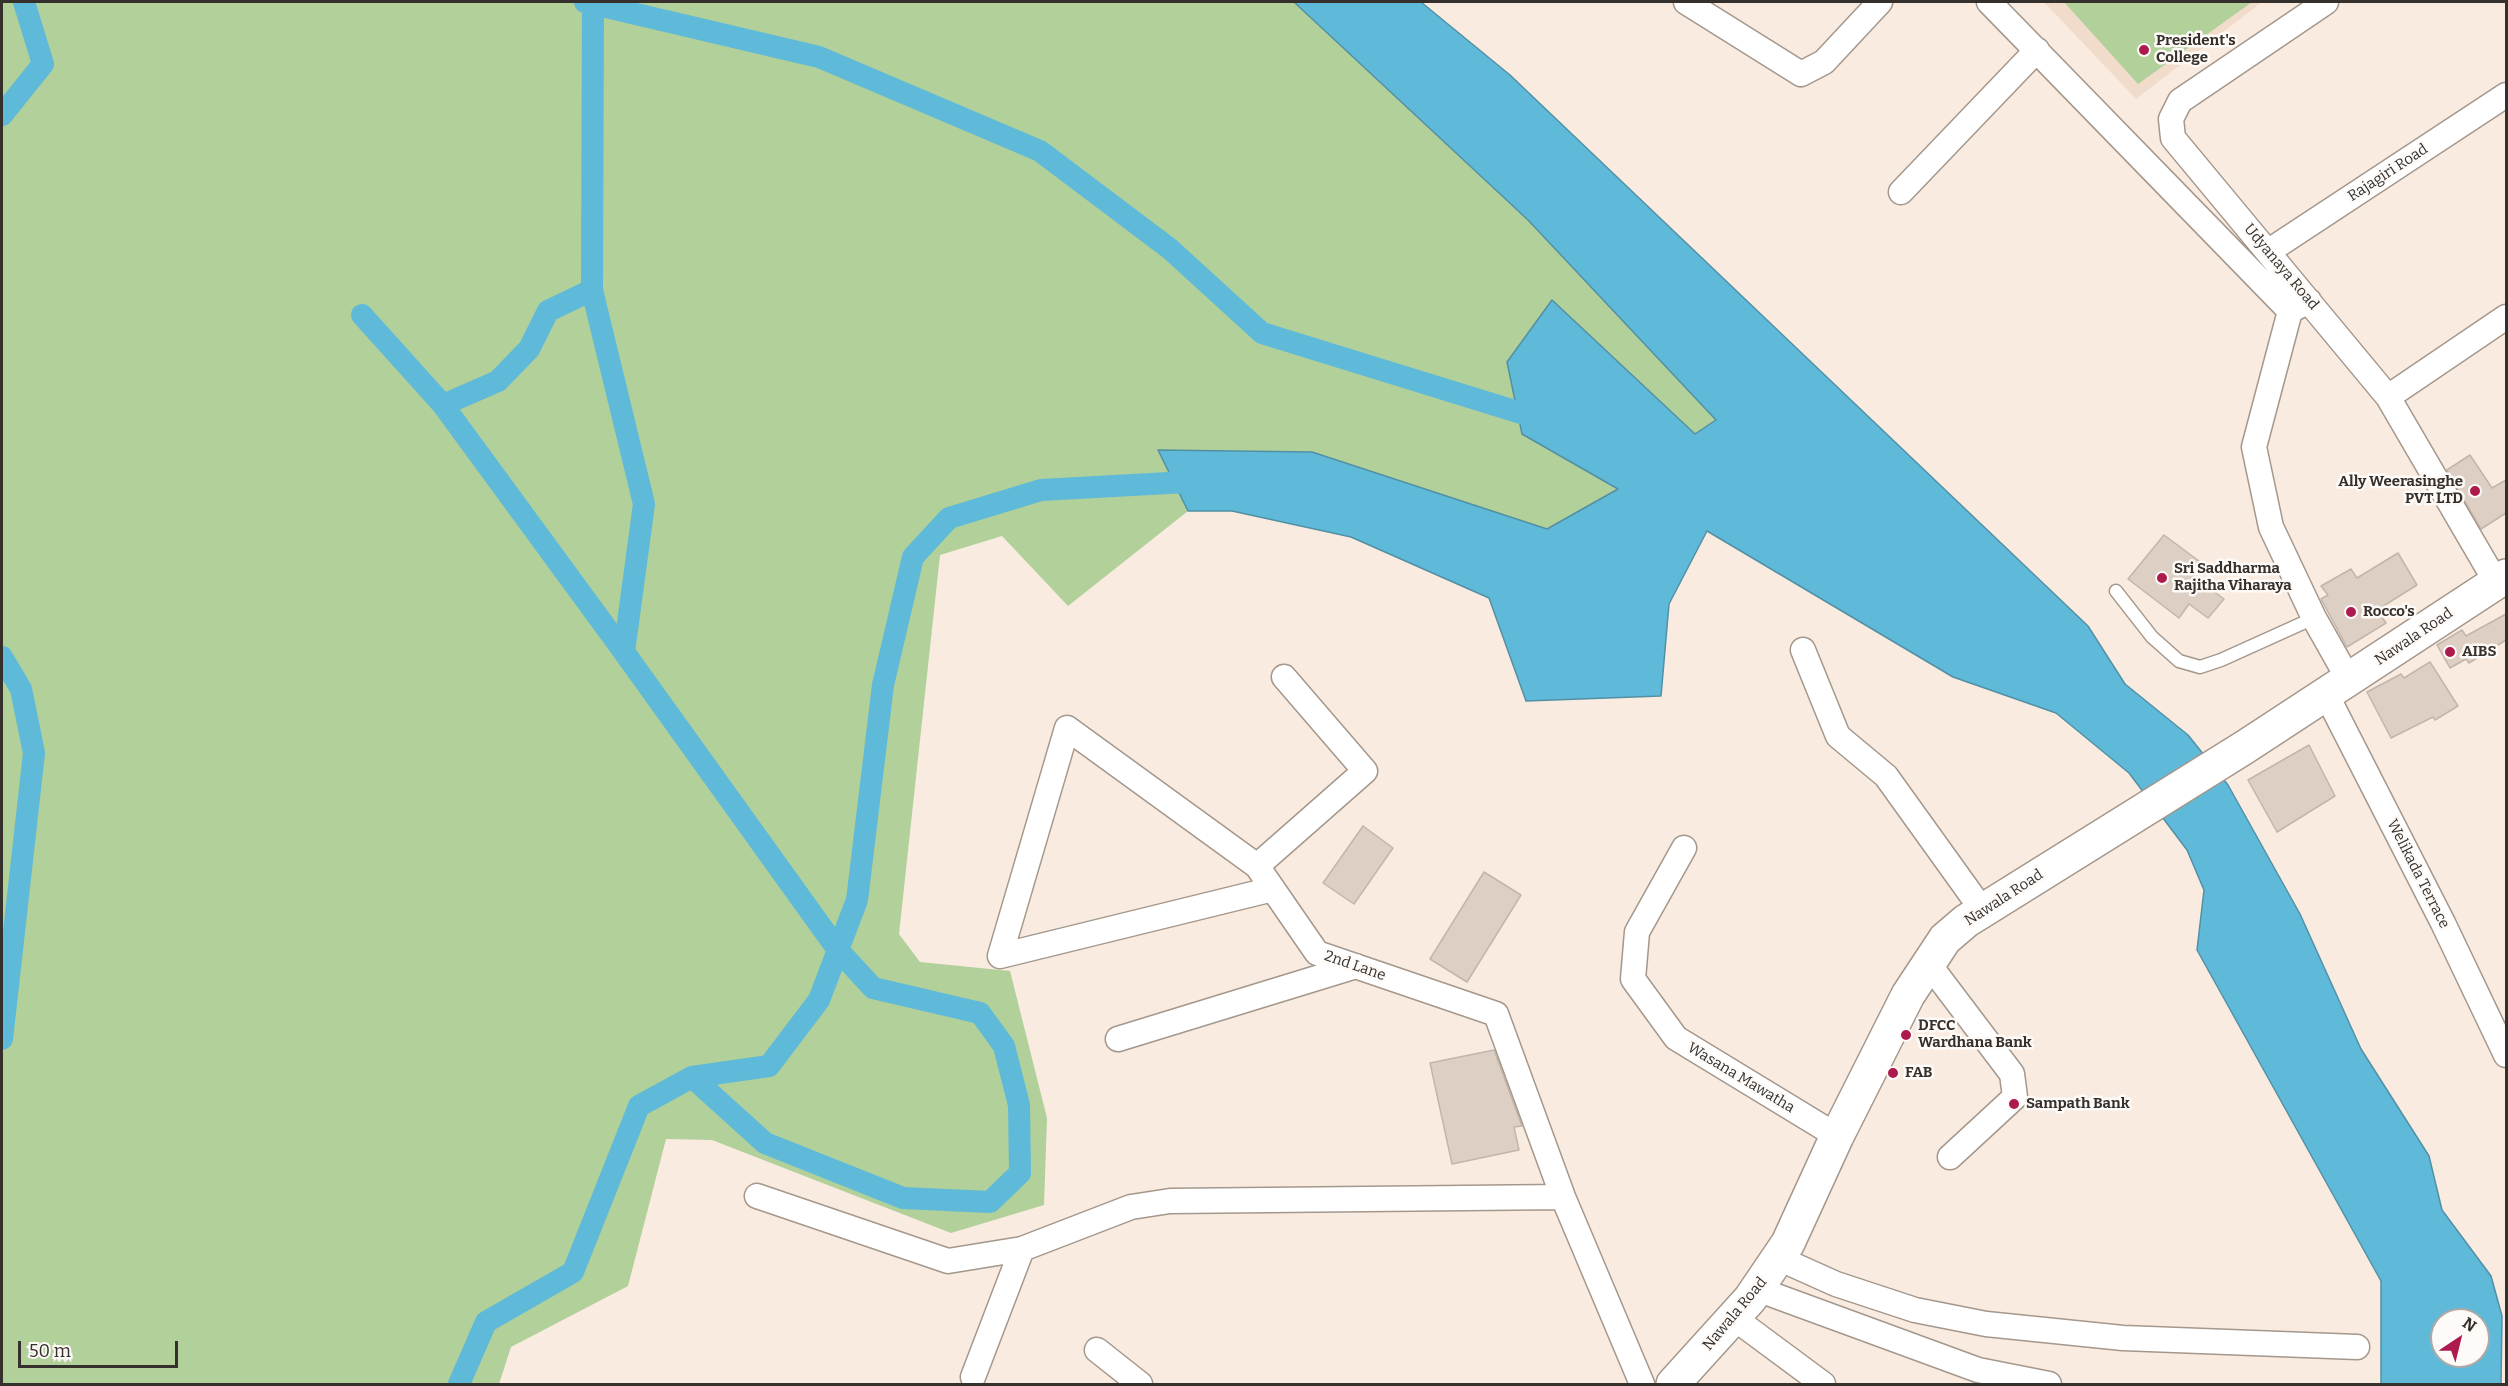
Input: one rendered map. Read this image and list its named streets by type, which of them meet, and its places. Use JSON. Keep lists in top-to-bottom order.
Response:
{
  "streets": {
    "main road": ["Nawala Road"],
    "street": [
      "Rajagiri Road",
      "Udyanaya Road",
      "Welikada Terrace",
      "2nd Lane",
      "Wasana Mawatha"
    ]
  },
  "crossings": [
    ["Rajagiri Road", "Udyanaya Road"],
    ["Udyanaya Road", "Nawala Road"],
    ["Udyanaya Road", "Welikada Terrace"],
    ["Nawala Road", "Welikada Terrace"],
    ["Nawala Road", "Wasana Mawatha"]
  ],
  "places": [
    "President's College",
    "Ally Weerasinghe PVT LTD",
    "Sri Saddharma Rajitha Viharaya",
    "Rocco's",
    "AIBS",
    "DFCC Wardhana Bank",
    "FAB",
    "Sampath Bank"
  ],
  "scale_bar": "50 m",
  "north": "top right"
}
